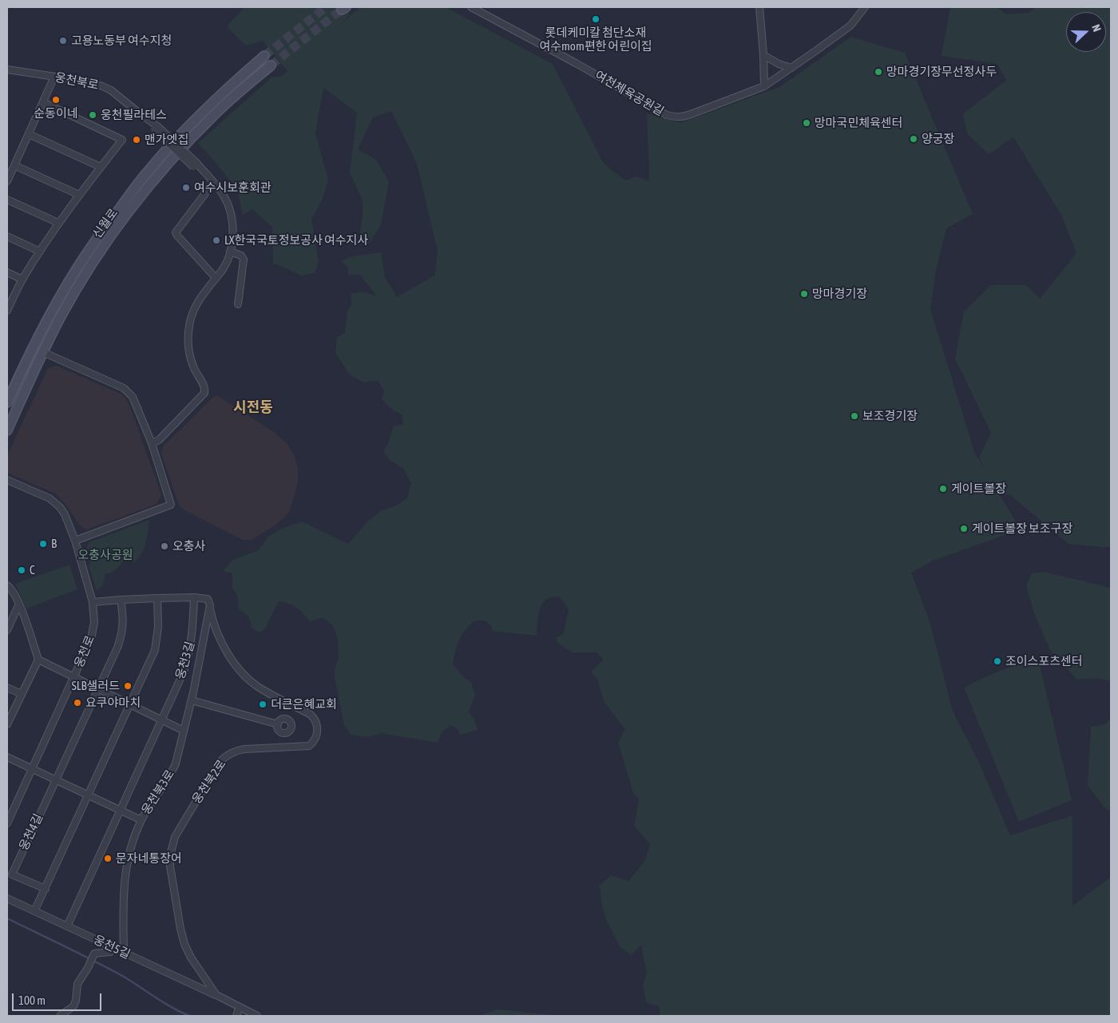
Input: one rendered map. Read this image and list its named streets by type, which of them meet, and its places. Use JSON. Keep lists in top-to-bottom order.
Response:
{
  "streets": {
    "street": [
      "웅천북로",
      "여천체육공원길",
      "신월로",
      "웅천로",
      "웅천3길",
      "웅천북2로",
      "웅천북3로",
      "웅천4길",
      "웅천5길"
    ]
  },
  "crossings": [
    ["웅천북2로", "웅천북3로"],
    ["웅천북2로", "웅천5길"],
    ["웅천북3로", "웅천5길"]
  ],
  "districts": ["시전동"],
  "parks": ["오충사공원"],
  "places": [
    "롯데케미칼 첨단소재 여수mom편한 어린이집",
    "고용노동부 여수지청",
    "망마경기장무선정사두",
    "순동이네",
    "웅천필라테스",
    "망마국민체육센터",
    "양궁장",
    "맨가엣집",
    "여수시보훈회관",
    "LX한국국토정보공사 여수지사",
    "망마경기장",
    "보조경기장",
    "게이트볼장",
    "게이트볼장 보조구장",
    "B",
    "오충사",
    "C",
    "조이스포츠센터",
    "SLB샐러드",
    "요쿠야마치",
    "더큰은혜교회",
    "문자네통장어"
  ],
  "scale_bar": "100 m",
  "north": "right"
}
